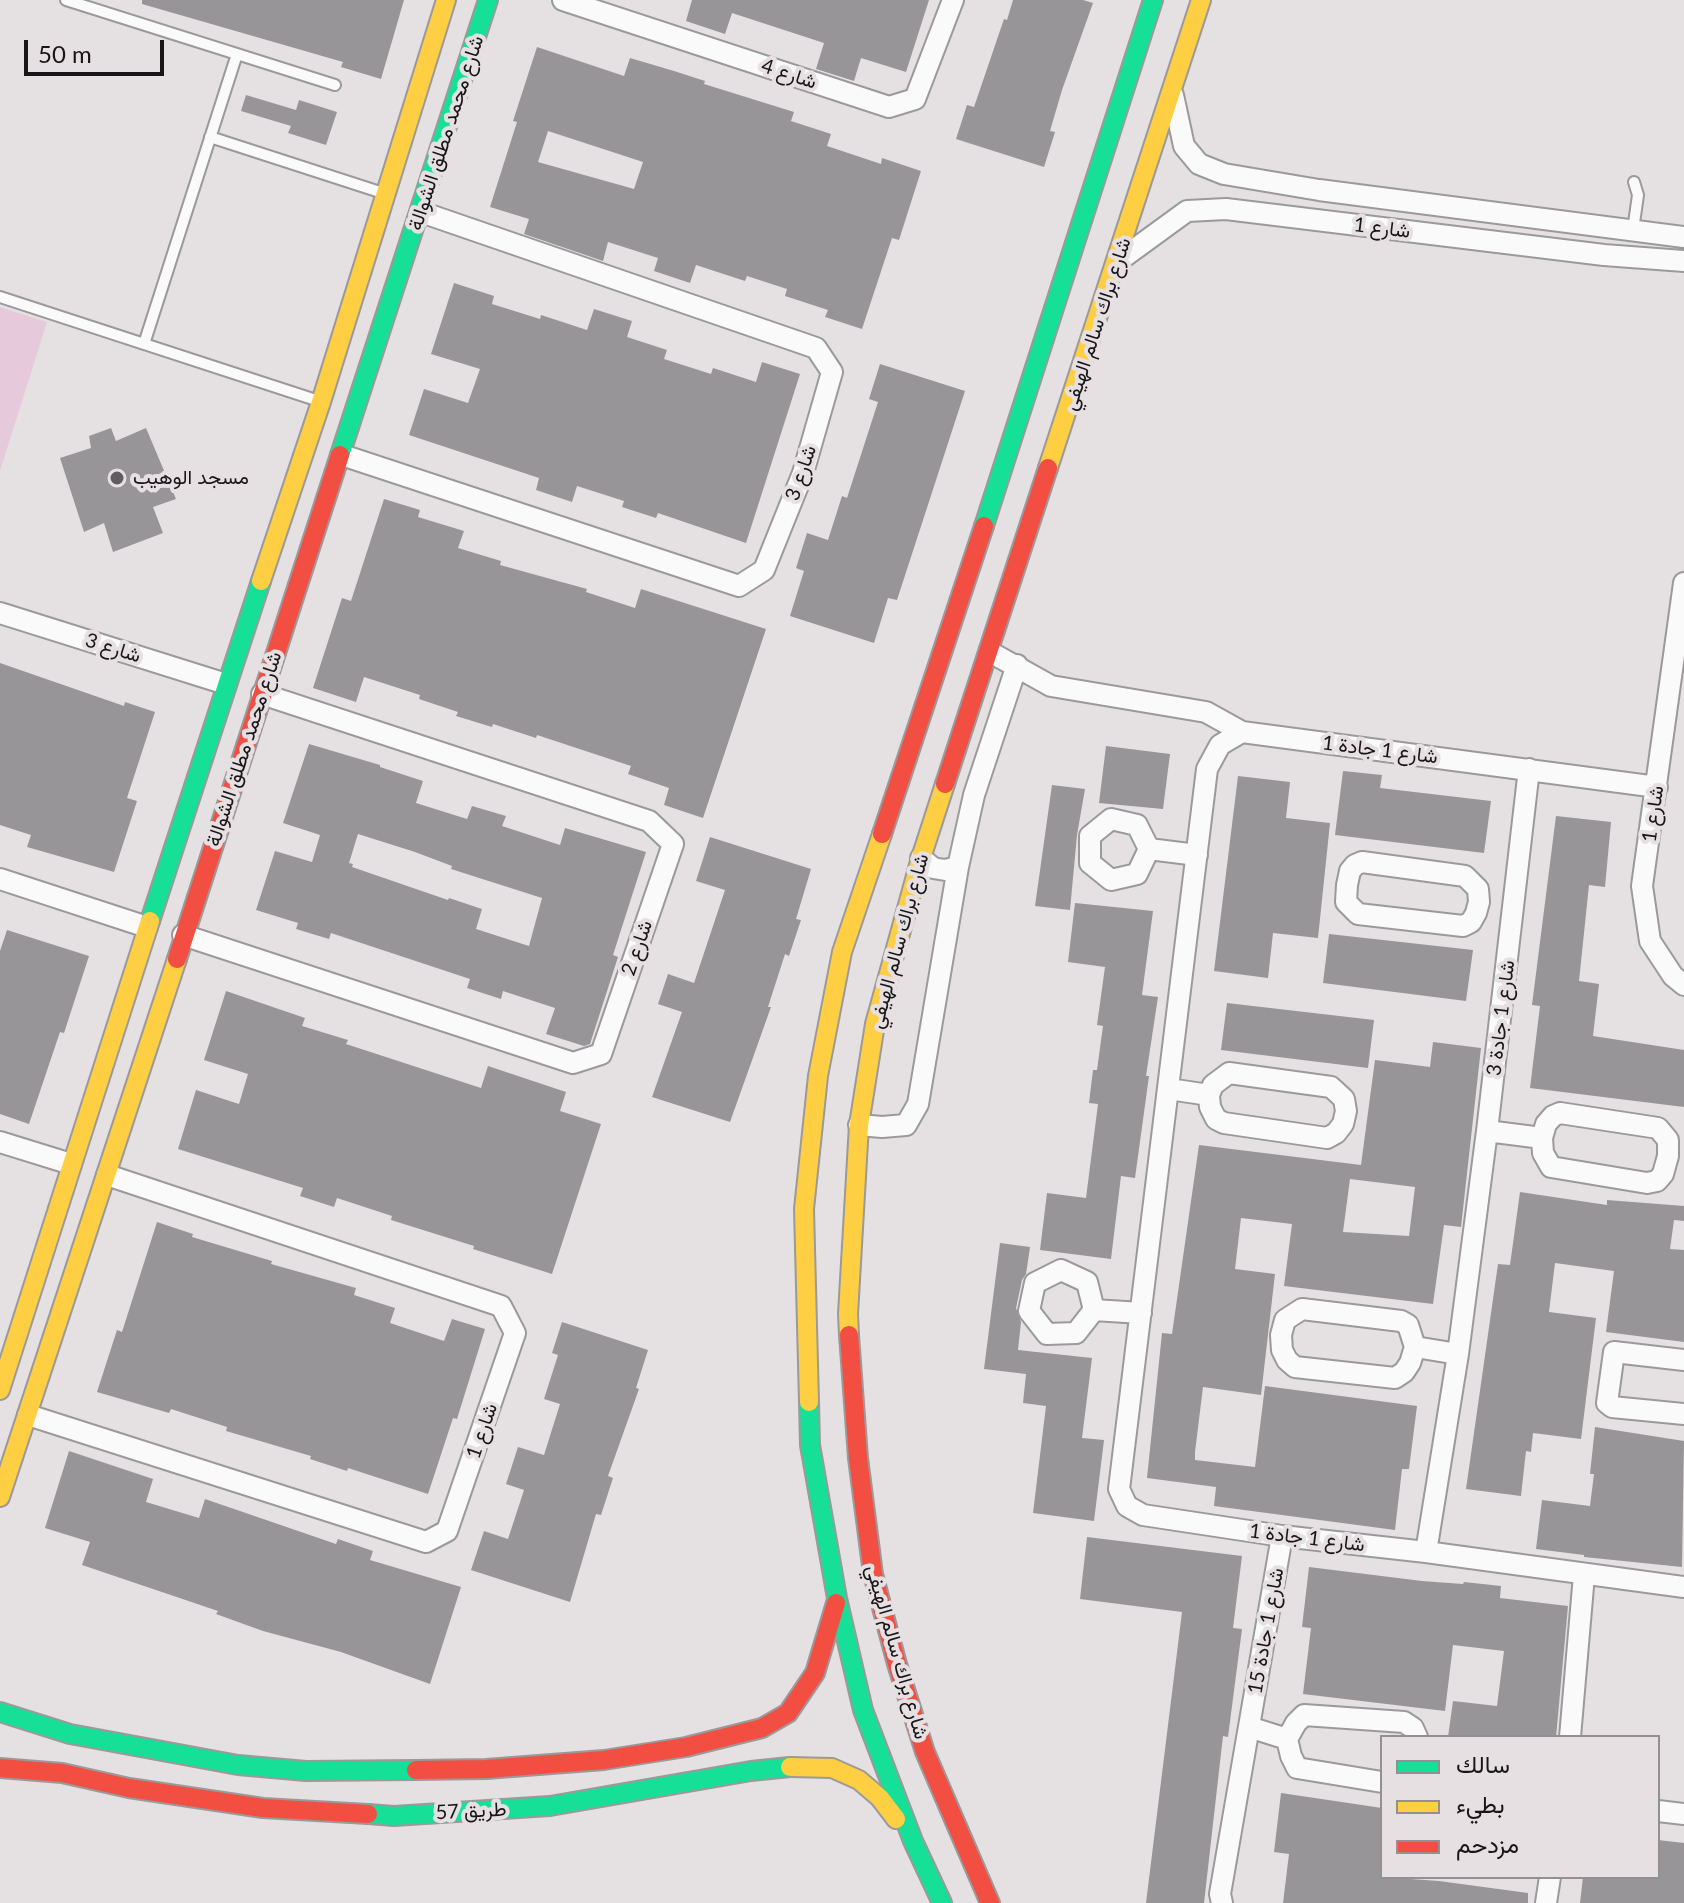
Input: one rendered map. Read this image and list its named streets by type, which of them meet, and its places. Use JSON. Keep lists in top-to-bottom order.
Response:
{
  "streets": {
    "street": [
      "شارع 4",
      "شارع محمد مطلق الشوالة",
      "شارع 1",
      "شارع براك سالم الهيفي",
      "شارع 3",
      "شارع 1 جادة 1",
      "شارع 2",
      "شارع 1 جادة 3",
      "شارع 1 جادة 15",
      "طريق 57"
    ]
  },
  "crossings": [
    ["شارع محمد مطلق الشوالة", "شارع 1"],
    ["شارع محمد مطلق الشوالة", "شارع 3"],
    ["شارع محمد مطلق الشوالة", "شارع 2"],
    ["شارع 1", "شارع براك سالم الهيفي"],
    ["شارع 1", "شارع 1 جادة 1"],
    ["شارع براك سالم الهيفي", "طريق 57"],
    ["شارع 1 جادة 1", "شارع 1 جادة 3"],
    ["شارع 1 جادة 1", "شارع 1 جادة 15"]
  ],
  "places": ["مسجد الوهيب"],
  "legend": ["سالك", "بطيء", "مزدحم"],
  "scale_bar": "50 m"
}
